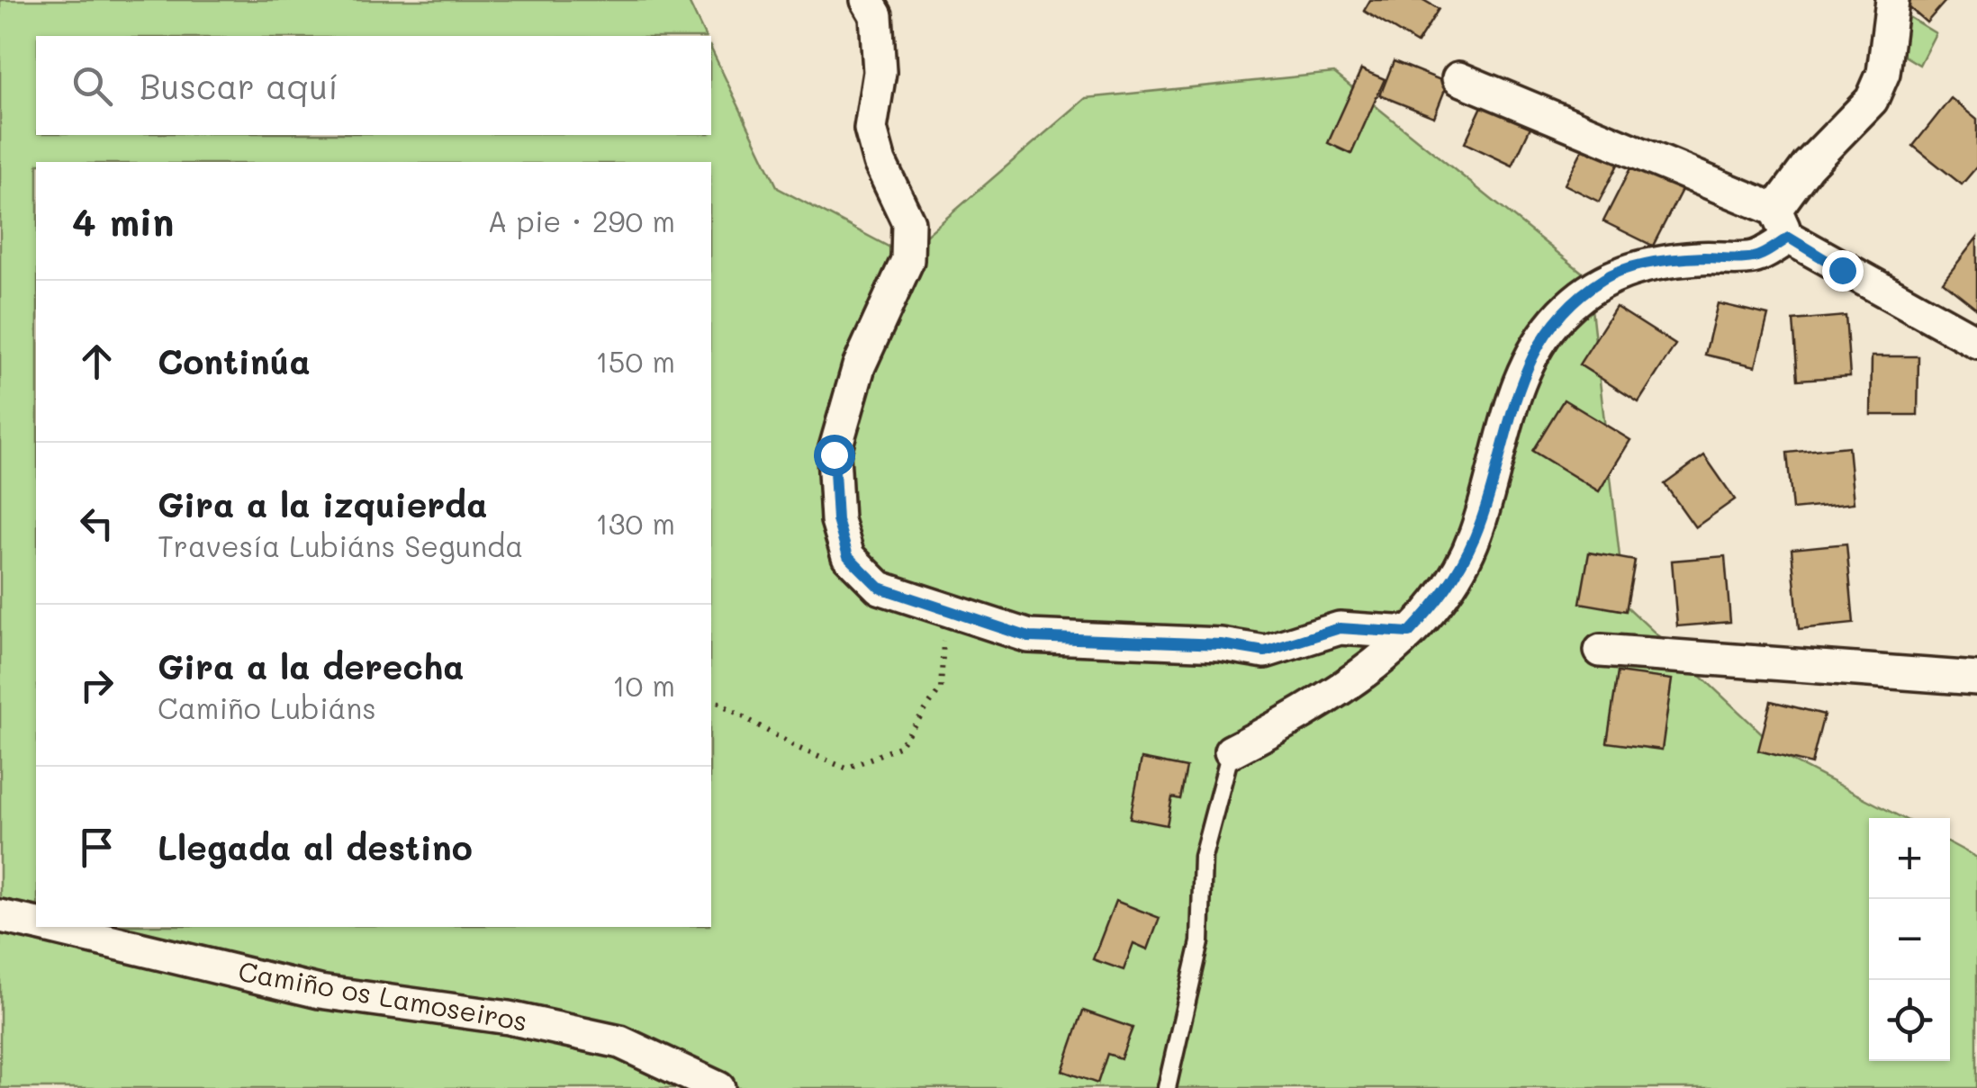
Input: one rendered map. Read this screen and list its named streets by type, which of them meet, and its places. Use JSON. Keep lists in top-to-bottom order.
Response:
{
  "streets": {
    "street": ["Camiño os Lamoseiros"]
  },
  "page": {
    "search": "Buscar aquí",
    "heading": ["4 min", "A pie · 290 m"],
    "list": [
      ["Continúa", "150 m"],
      ["Gira a la izquierda", "Travesía Lubiáns Segunda", "130 m"],
      ["Gira a la derecha", "Camiño Lubiáns", "10 m"],
      "Llegada al destino"
    ],
    "map_buttons": ["+", "−"]
  }
}
